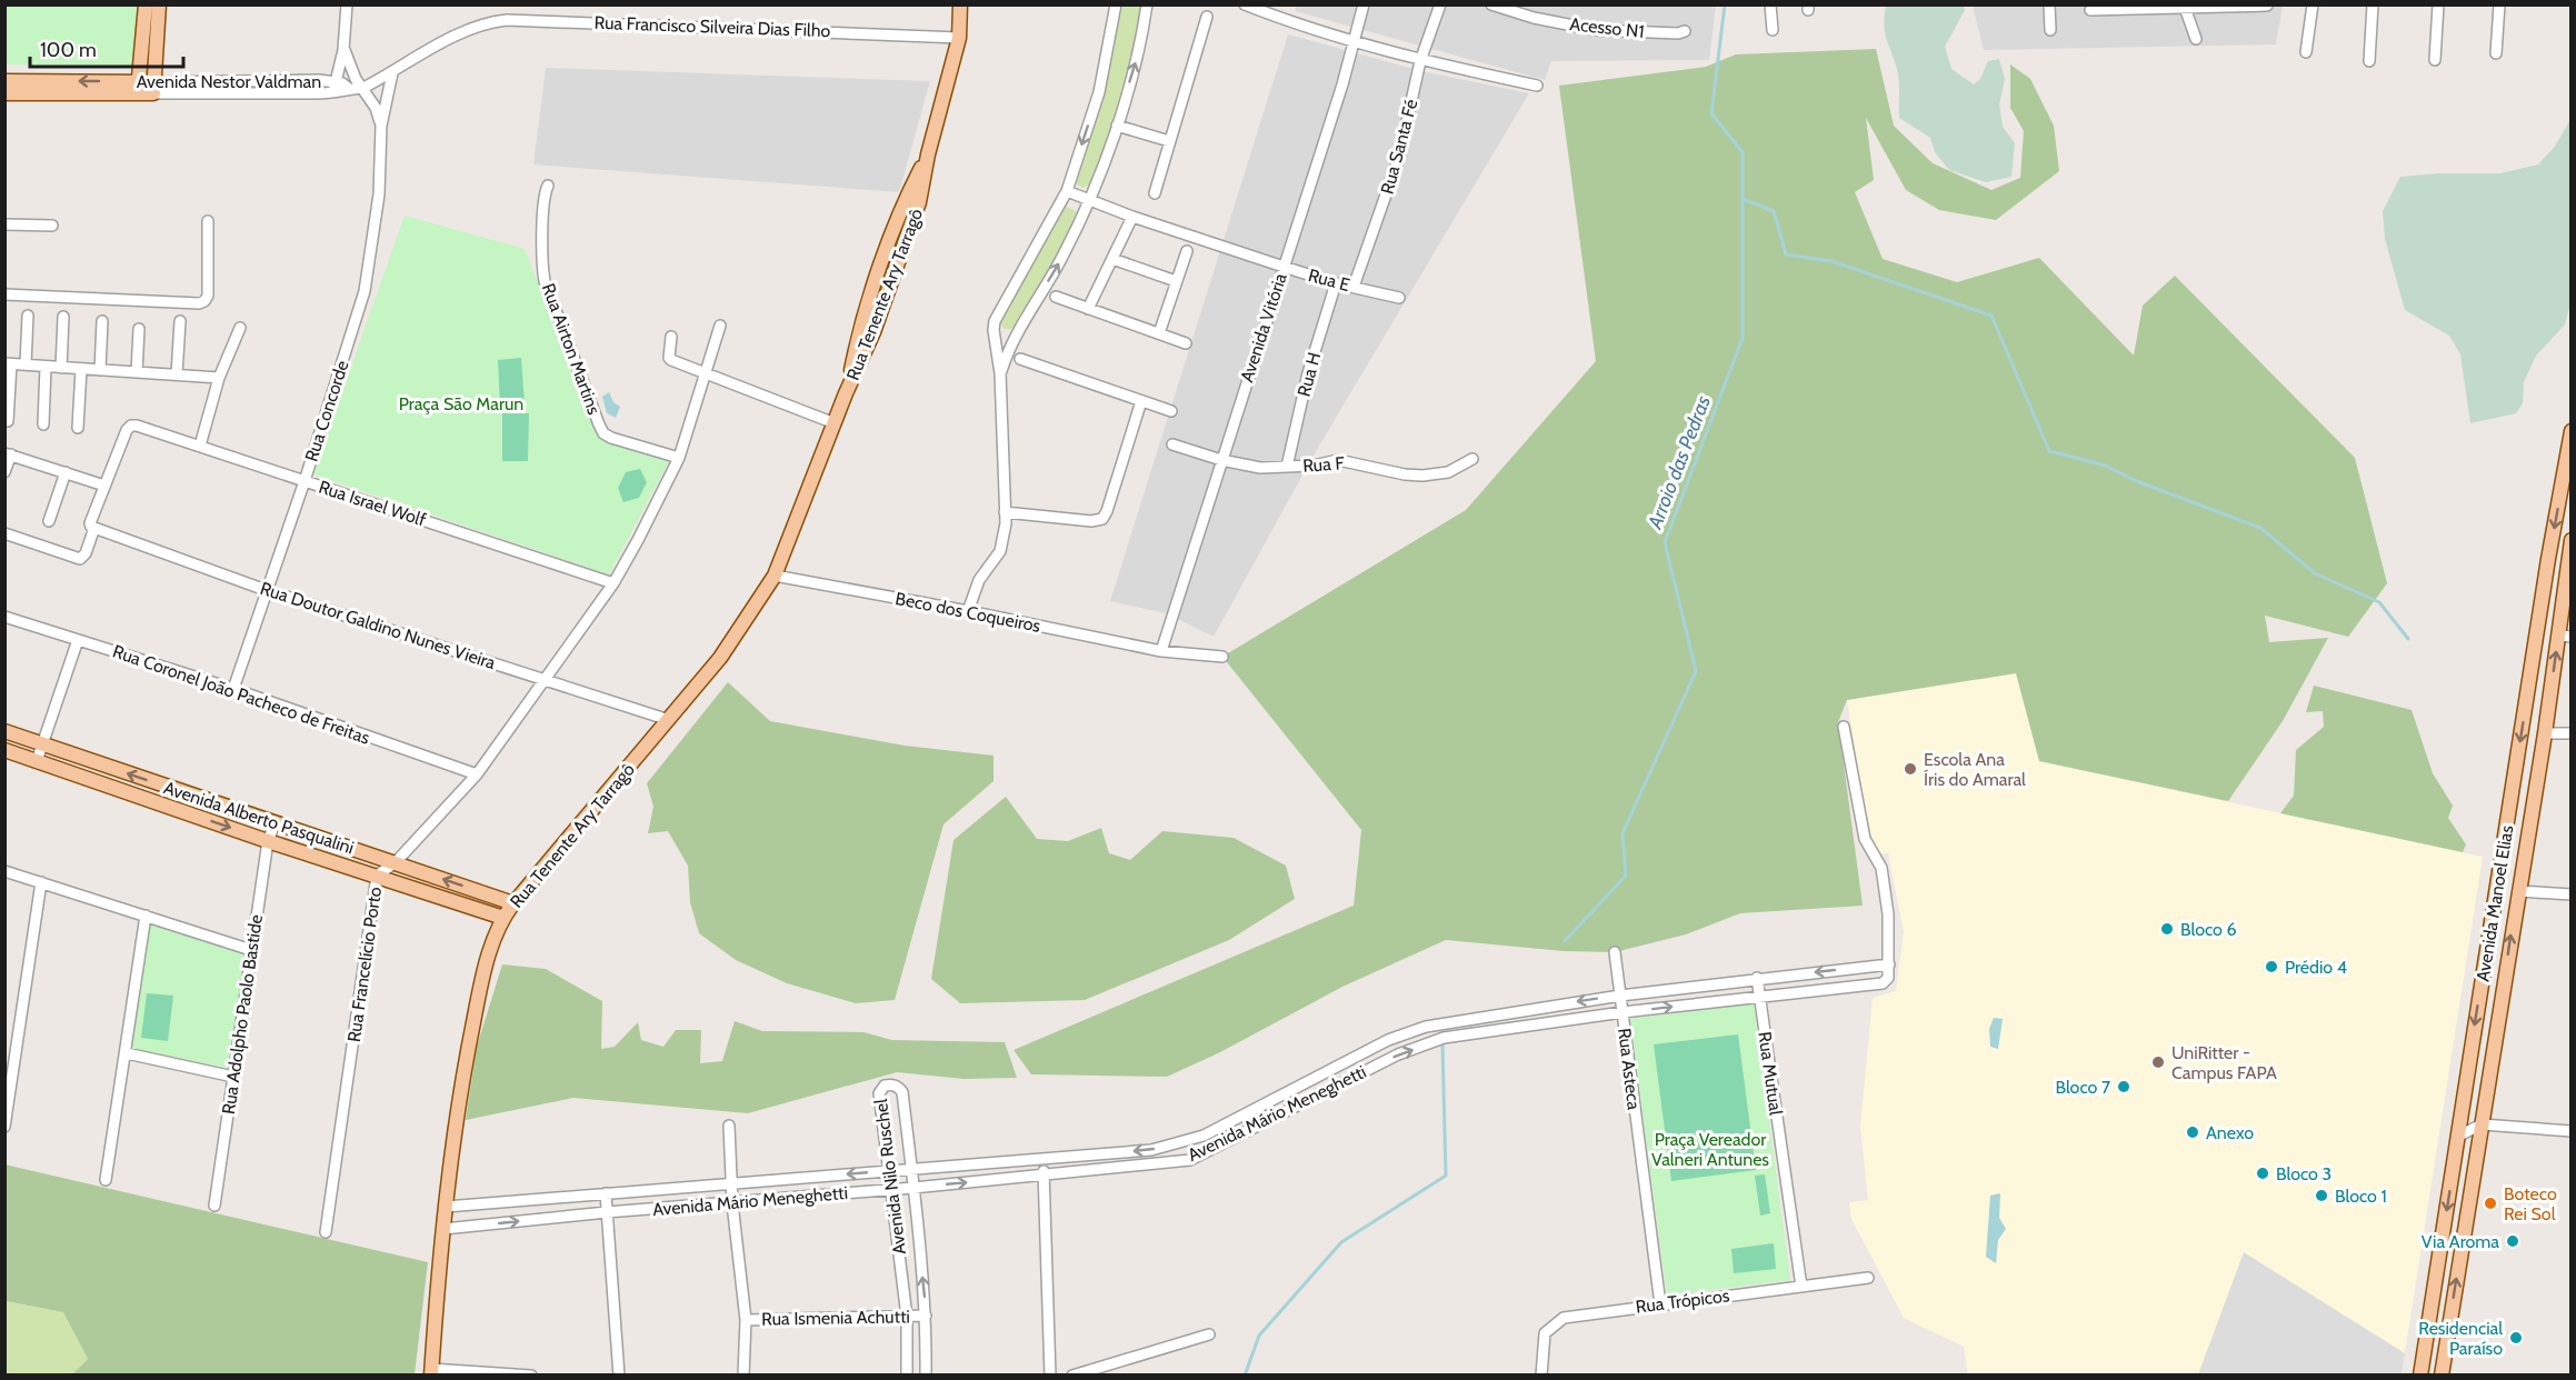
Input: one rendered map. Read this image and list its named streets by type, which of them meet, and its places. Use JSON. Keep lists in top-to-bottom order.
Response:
{
  "streets": {
    "main road": [
      "Avenida Nestor Valdman",
      "Rua Tenente Ary Tarragô",
      "Avenida Alberto Pasqualini",
      "Avenida Manoel Elias"
    ],
    "street": [
      "Rua Francisco Silveira Dias Filho",
      "Acesso N1",
      "Rua Santa Fé",
      "Rua E",
      "Avenida Vitória",
      "Rua Airton Martins",
      "Rua H",
      "Rua Concorde",
      "Rua F",
      "Rua Israel Wolf",
      "Beco dos Coqueiros",
      "Rua Doutor Galdino Nunes Vieira",
      "Rua Coronel João Pacheco de Freitas",
      "Rua Francelício Porto",
      "Rua Adolpho Paolo Bastide",
      "Rua Asteca",
      "Rua Mutual",
      "Avenida Mário Meneghetti",
      "Avenida Nilo Ruschel",
      "Rua Trópicos",
      "Rua Ismenia Achutti"
    ]
  },
  "crossings": [
    ["Rua Francisco Silveira Dias Filho", "Avenida Nestor Valdman"],
    ["Rua Francisco Silveira Dias Filho", "Rua Tenente Ary Tarragô"],
    ["Rua Francisco Silveira Dias Filho", "Rua Concorde"],
    ["Avenida Nestor Valdman", "Rua Concorde"],
    ["Rua Santa Fé", "Rua E"],
    ["Rua E", "Avenida Vitória"],
    ["Rua E", "Rua H"],
    ["Rua Tenente Ary Tarragô", "Beco dos Coqueiros"],
    ["Rua Tenente Ary Tarragô", "Rua Doutor Galdino Nunes Vieira"],
    ["Rua Tenente Ary Tarragô", "Avenida Alberto Pasqualini"],
    ["Rua Tenente Ary Tarragô", "Avenida Mário Meneghetti"],
    ["Avenida Vitória", "Rua F"],
    ["Avenida Vitória", "Beco dos Coqueiros"],
    ["Rua Airton Martins", "Rua Francelício Porto"],
    ["Rua H", "Rua F"],
    ["Rua Concorde", "Rua Israel Wolf"],
    ["Rua Concorde", "Rua Doutor Galdino Nunes Vieira"],
    ["Rua Concorde", "Rua Coronel João Pacheco de Freitas"],
    ["Rua Israel Wolf", "Rua Francelício Porto"],
    ["Rua Doutor Galdino Nunes Vieira", "Rua Francelício Porto"],
    ["Rua Coronel João Pacheco de Freitas", "Rua Francelício Porto"],
    ["Avenida Alberto Pasqualini", "Rua Francelício Porto"],
    ["Avenida Alberto Pasqualini", "Rua Adolpho Paolo Bastide"],
    ["Rua Asteca", "Avenida Mário Meneghetti"],
    ["Rua Asteca", "Rua Trópicos"],
    ["Rua Mutual", "Avenida Mário Meneghetti"],
    ["Rua Mutual", "Rua Trópicos"],
    ["Avenida Mário Meneghetti", "Avenida Nilo Ruschel"],
    ["Avenida Nilo Ruschel", "Rua Ismenia Achutti"]
  ],
  "water": ["Arroio das Pedras"],
  "parks": ["Praça São Marun", "Praça Vereador Valneri Antunes"],
  "places": [
    "Escola Ana Íris do Amaral",
    "Bloco 6",
    "Prédio 4",
    "UniRitter - Campus FAPA",
    "Bloco 7",
    "Anexo",
    "Bloco 3",
    "Bloco 1",
    "Boteco Rei Sol",
    "Via Aroma",
    "Residencial Paraíso"
  ],
  "scale_bar": "100 m"
}
